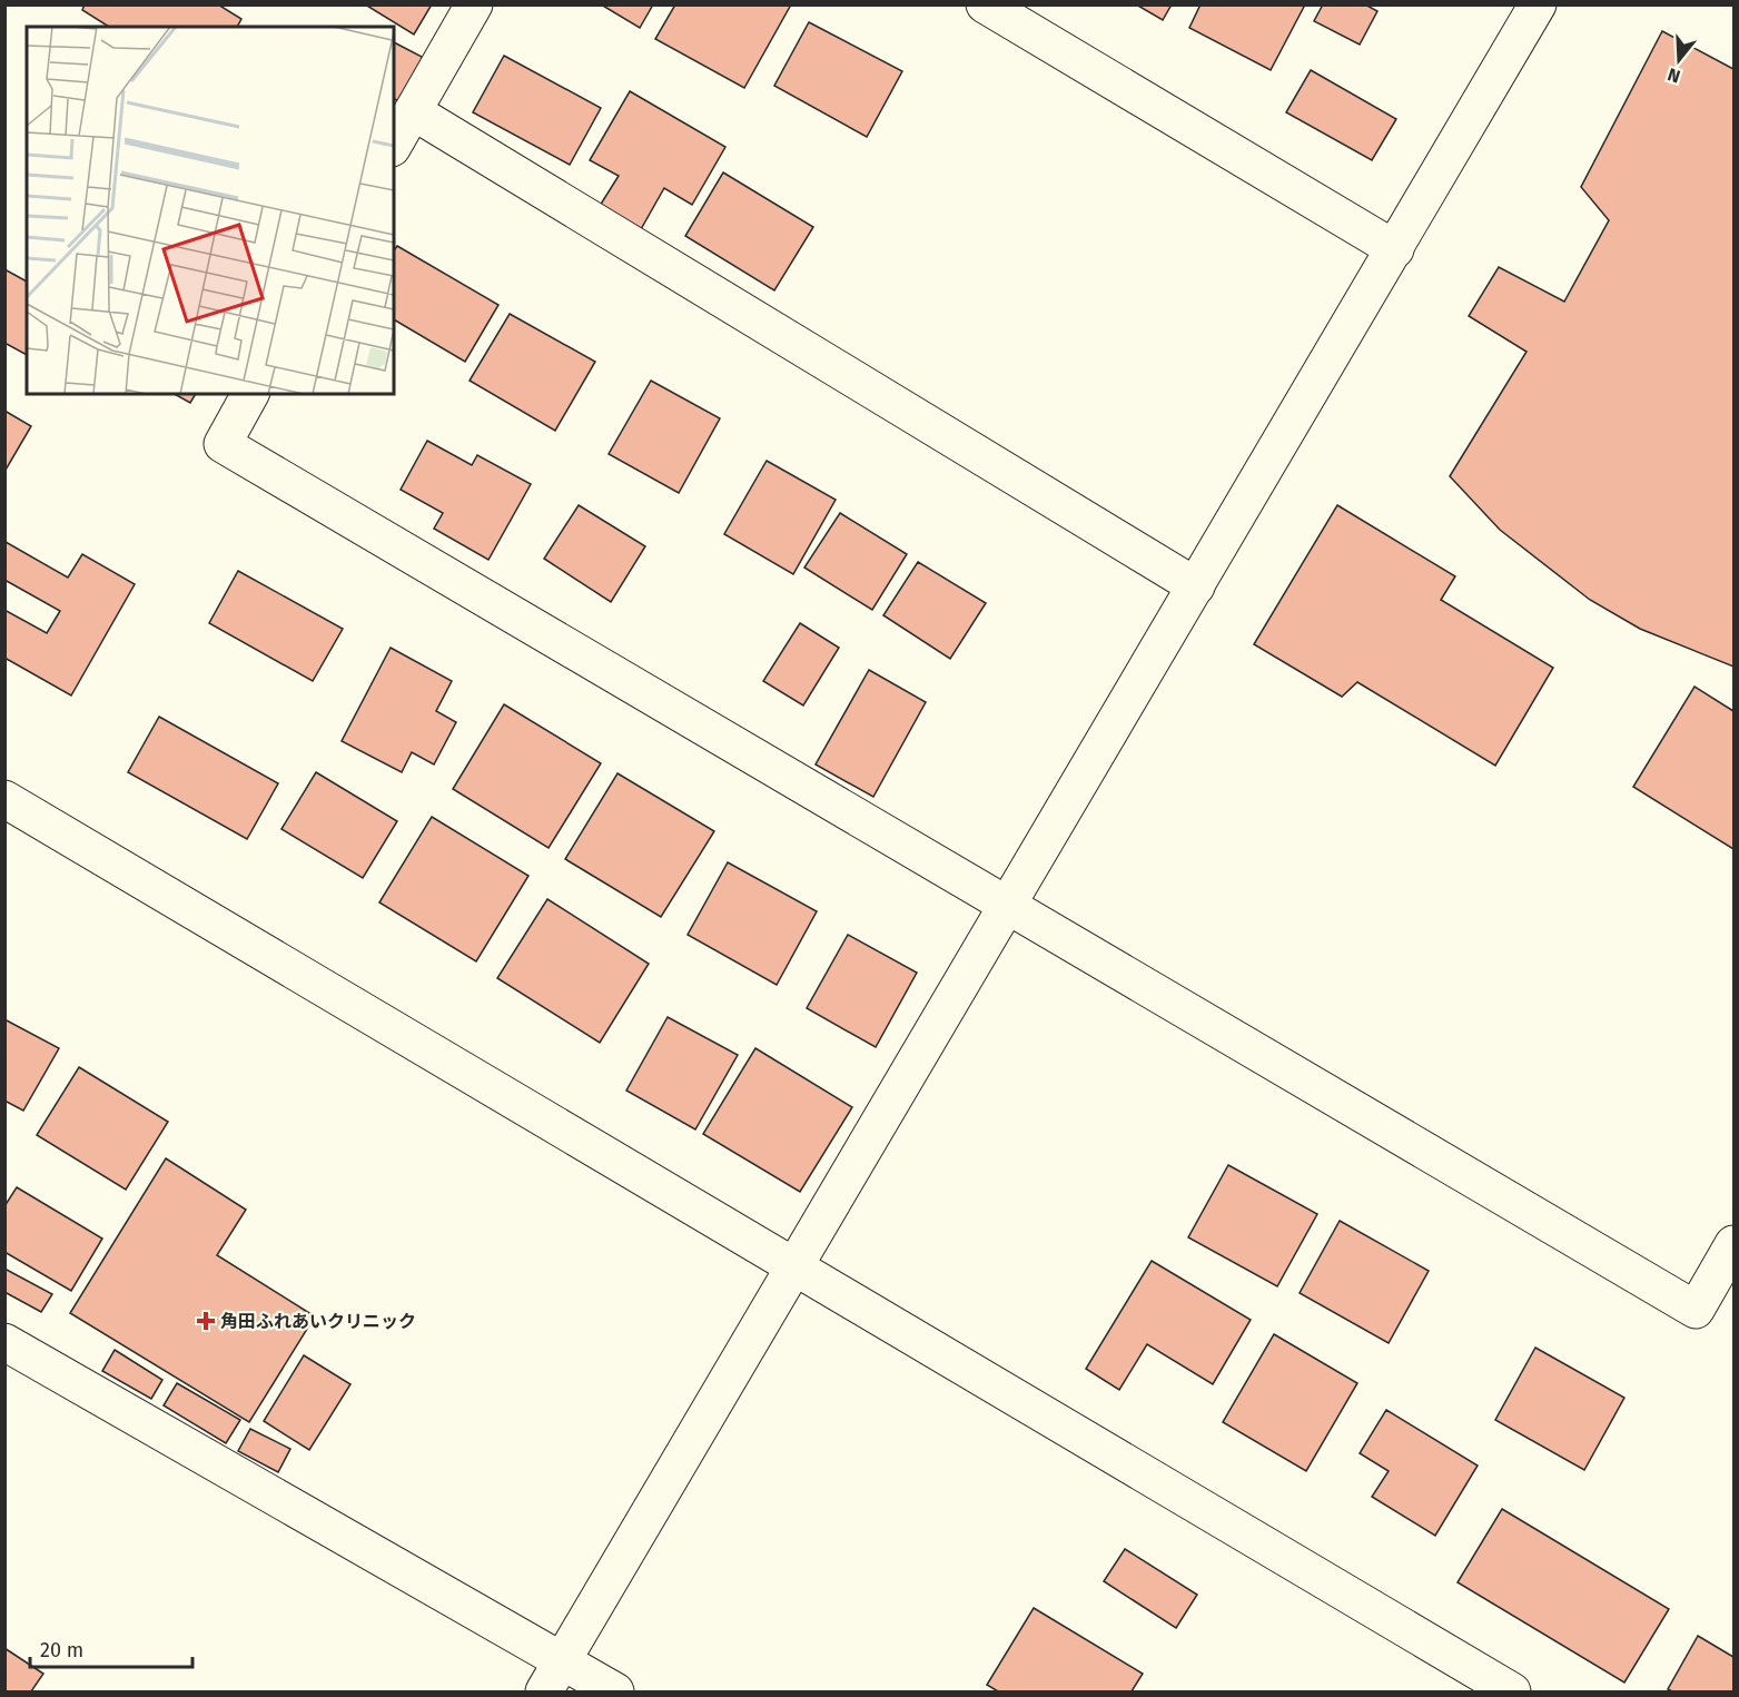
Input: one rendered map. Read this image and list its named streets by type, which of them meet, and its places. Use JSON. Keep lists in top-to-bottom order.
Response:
{
  "places": {
    "health": ["角田ふれあいクリニック"]
  },
  "scale_bar": "20 m",
  "north": "bottom"
}
